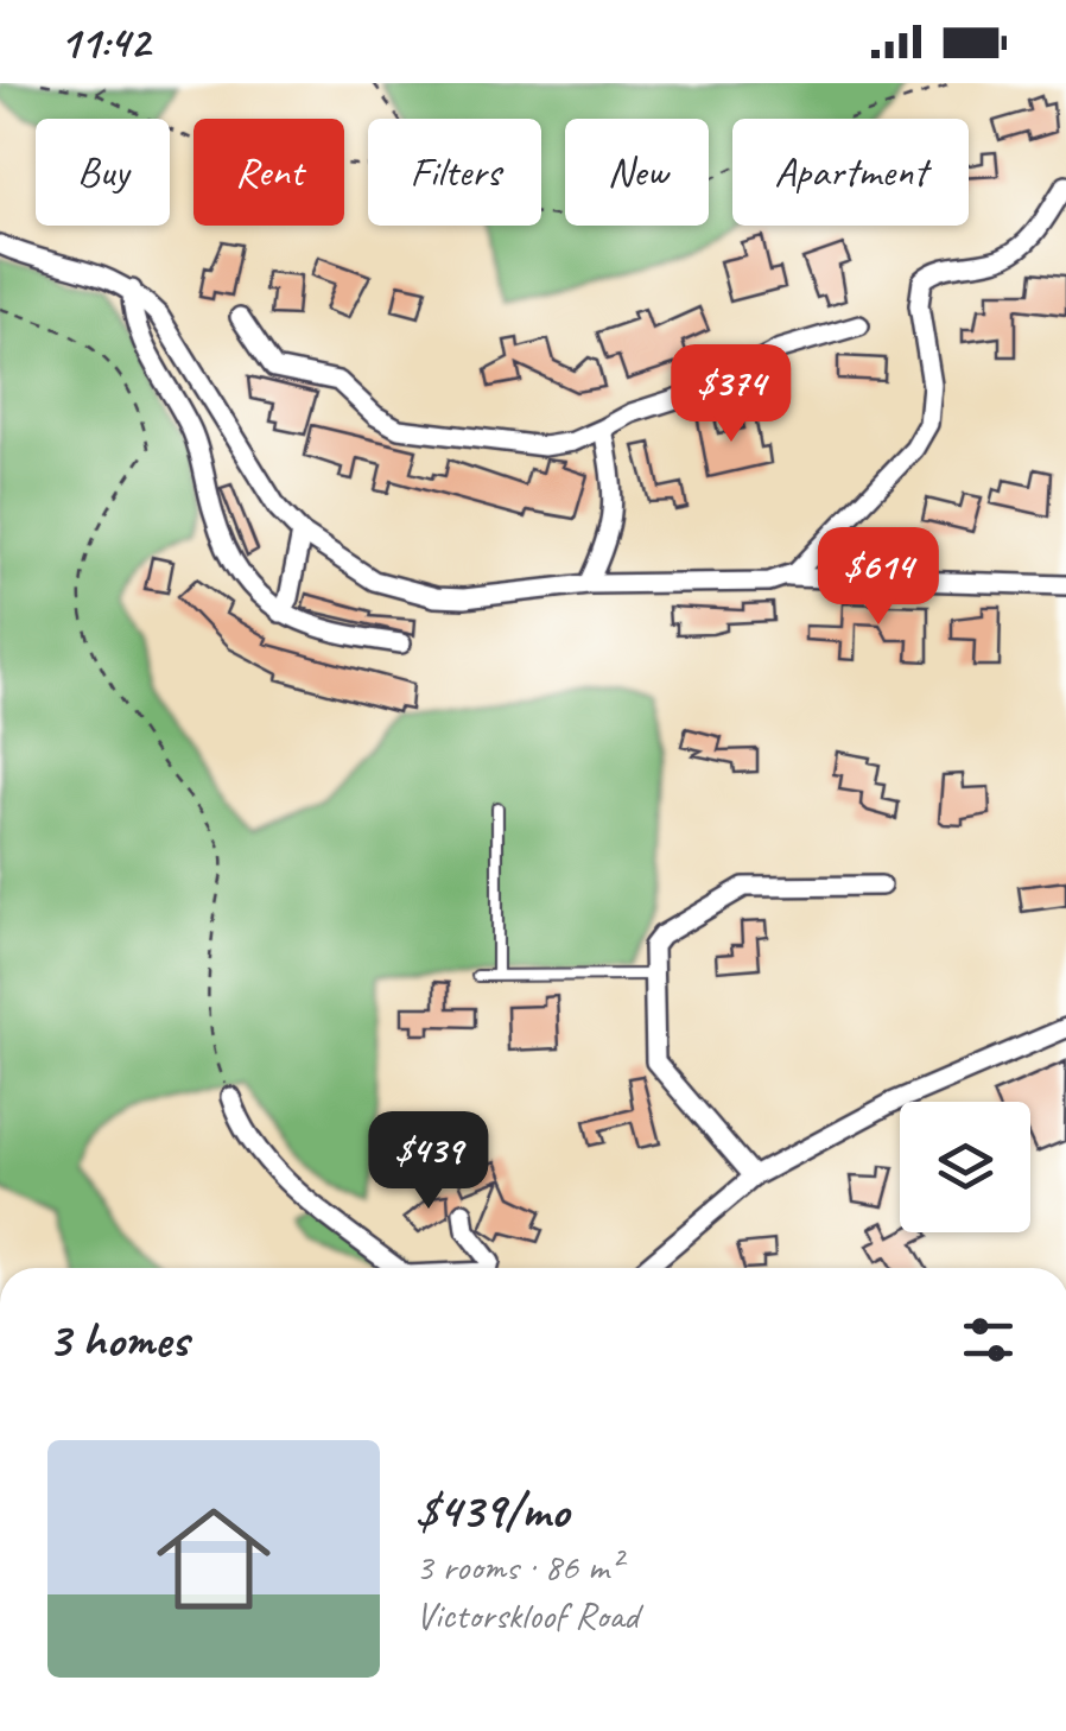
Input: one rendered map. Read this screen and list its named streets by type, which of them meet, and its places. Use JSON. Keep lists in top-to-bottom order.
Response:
{
  "page": {
    "status": "11:42",
    "chip": [
      "Buy",
      "Rent",
      "Filters",
      "New",
      "Apartment"
    ],
    "price": ["$374", "$614", "$439"],
    "heading": "3 homes",
    "list": [
      {
        "name": "$439/mo",
        "note": "3 rooms · 86 m² · Victorskloof Road"
      }
    ]
  }
}
